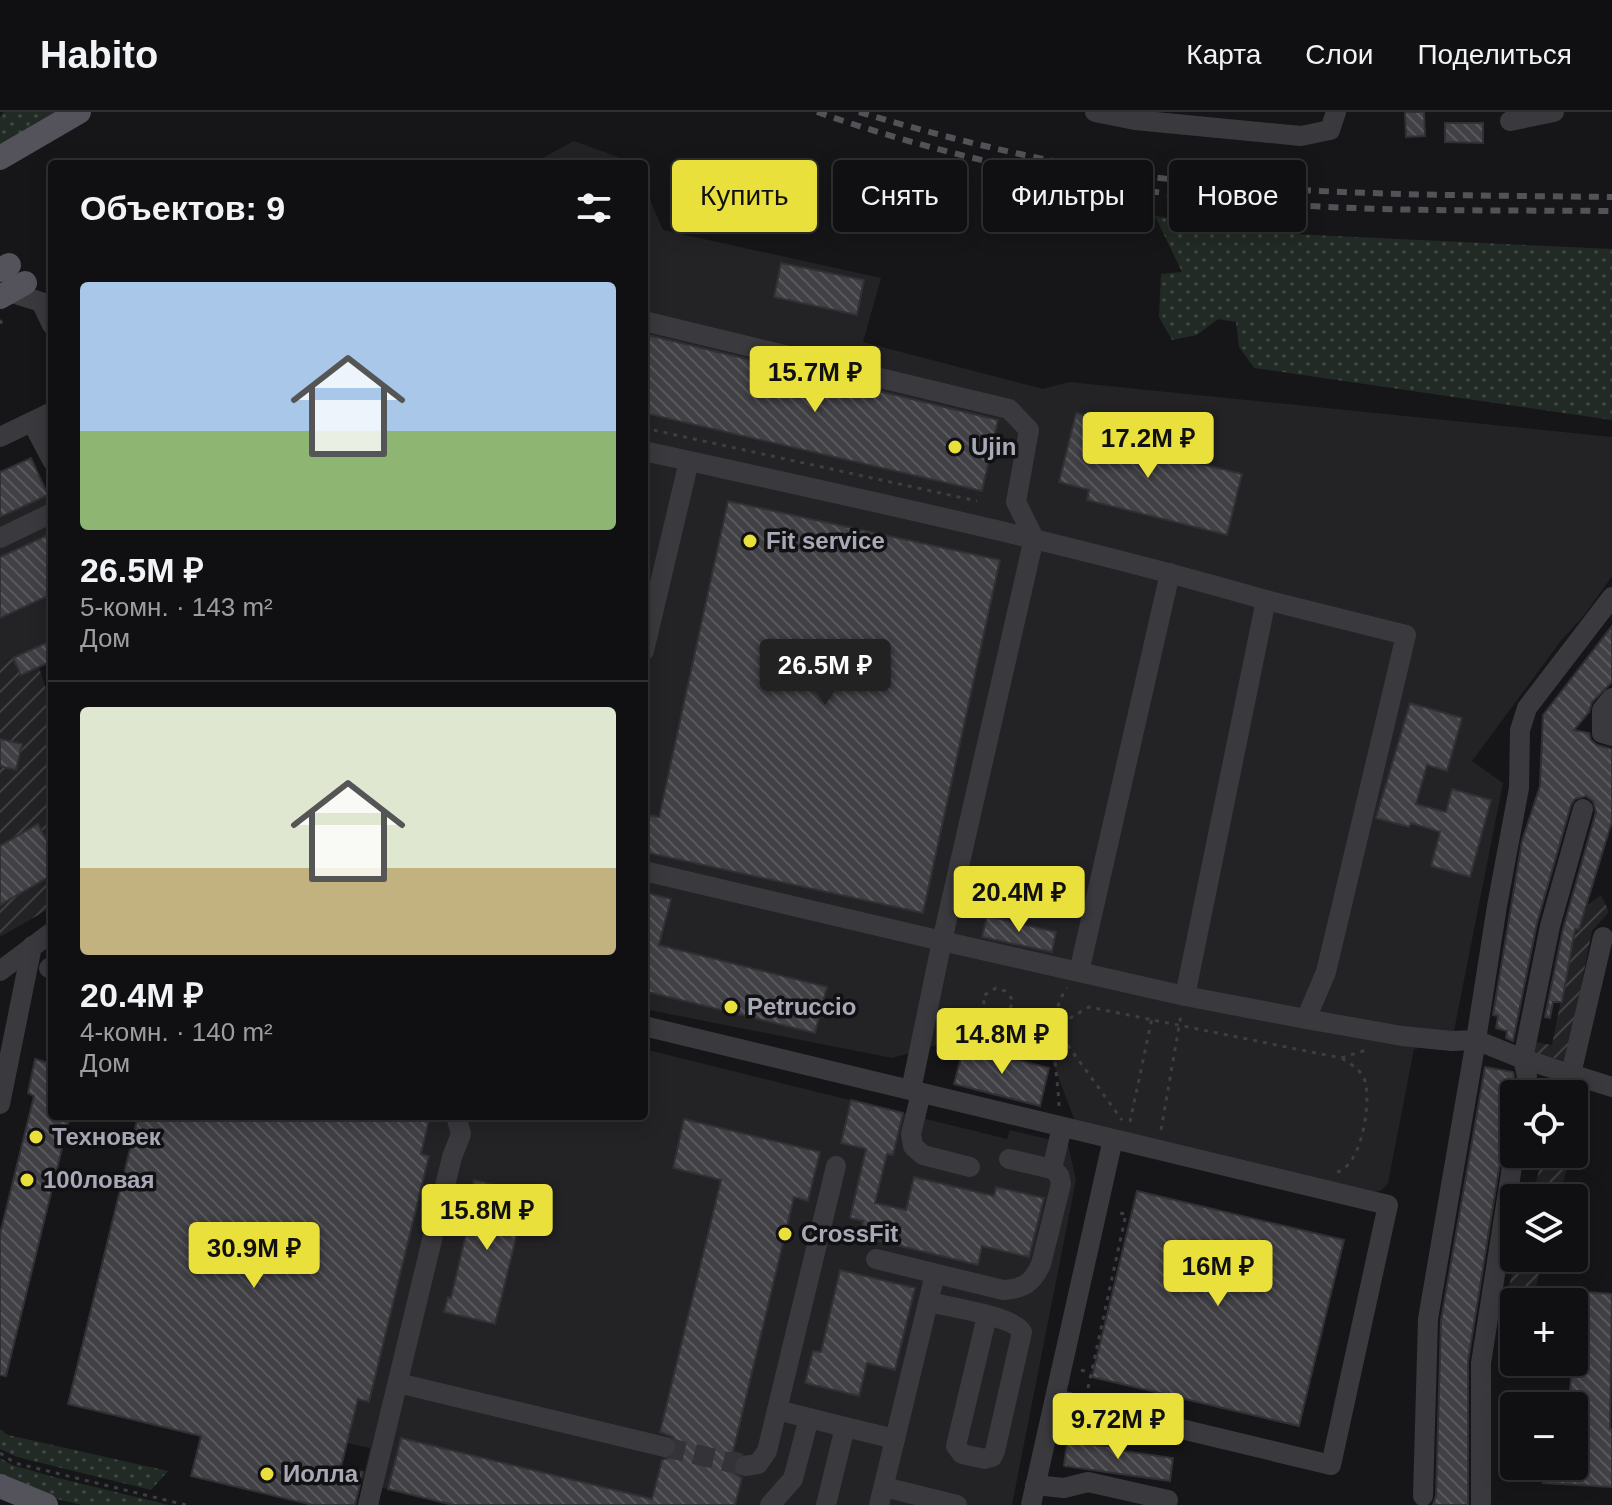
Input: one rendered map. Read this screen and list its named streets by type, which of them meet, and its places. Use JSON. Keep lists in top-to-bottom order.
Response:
{
  "places": [
    "Ujin",
    "Fit service",
    "Petruccio",
    "Техновек",
    "100ловая",
    "CrossFit",
    "Иолла"
  ],
  "page": {
    "header": "Habito",
    "nav": ["Карта", "Слои", "Поделиться"],
    "chip": [
      "Купить",
      "Снять",
      "Фильтры",
      "Новое"
    ],
    "heading": "Объектов: 9",
    "list": [
      {
        "name": "26.5M ₽",
        "note": "5-комн. · 143 m² · Дом"
      },
      {
        "name": "20.4M ₽",
        "note": "4-комн. · 140 m² · Дом"
      }
    ],
    "price": [
      "15.7M ₽",
      "17.2M ₽",
      "26.5M ₽",
      "20.4M ₽",
      "14.8M ₽",
      "15.8M ₽",
      "30.9M ₽",
      "16M ₽",
      "9.72M ₽"
    ],
    "map_buttons": ["+", "−"]
  }
}
